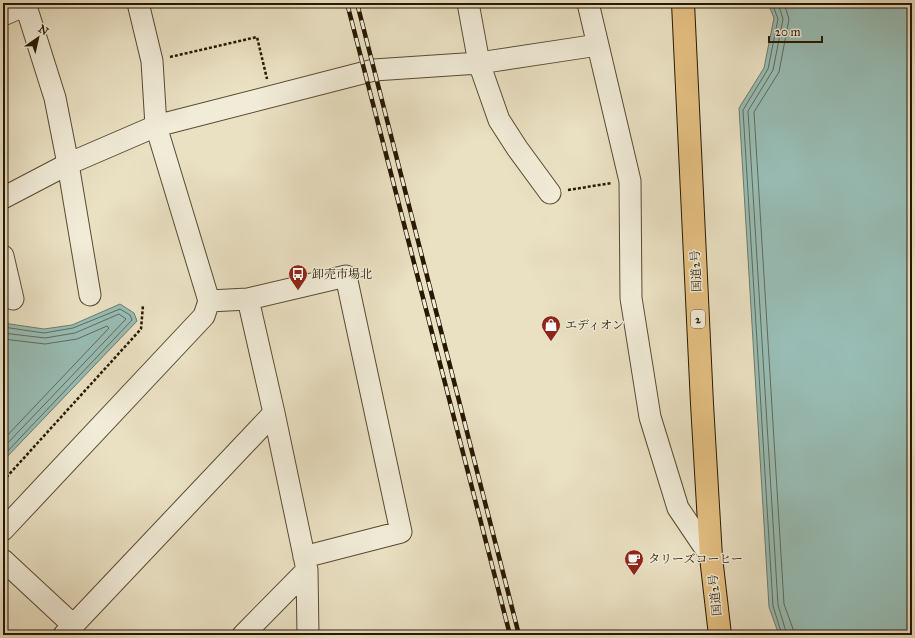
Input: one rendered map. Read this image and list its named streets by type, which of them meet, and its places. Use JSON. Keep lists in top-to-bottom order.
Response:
{
  "streets": {
    "highway": ["国道2号", "2"]
  },
  "places": {
    "bus stop": ["卸売市場北"],
    "shop": ["エディオン"],
    "cafe": ["タリーズコーヒー"]
  },
  "scale_bar": "20 m",
  "north": "top right"
}
